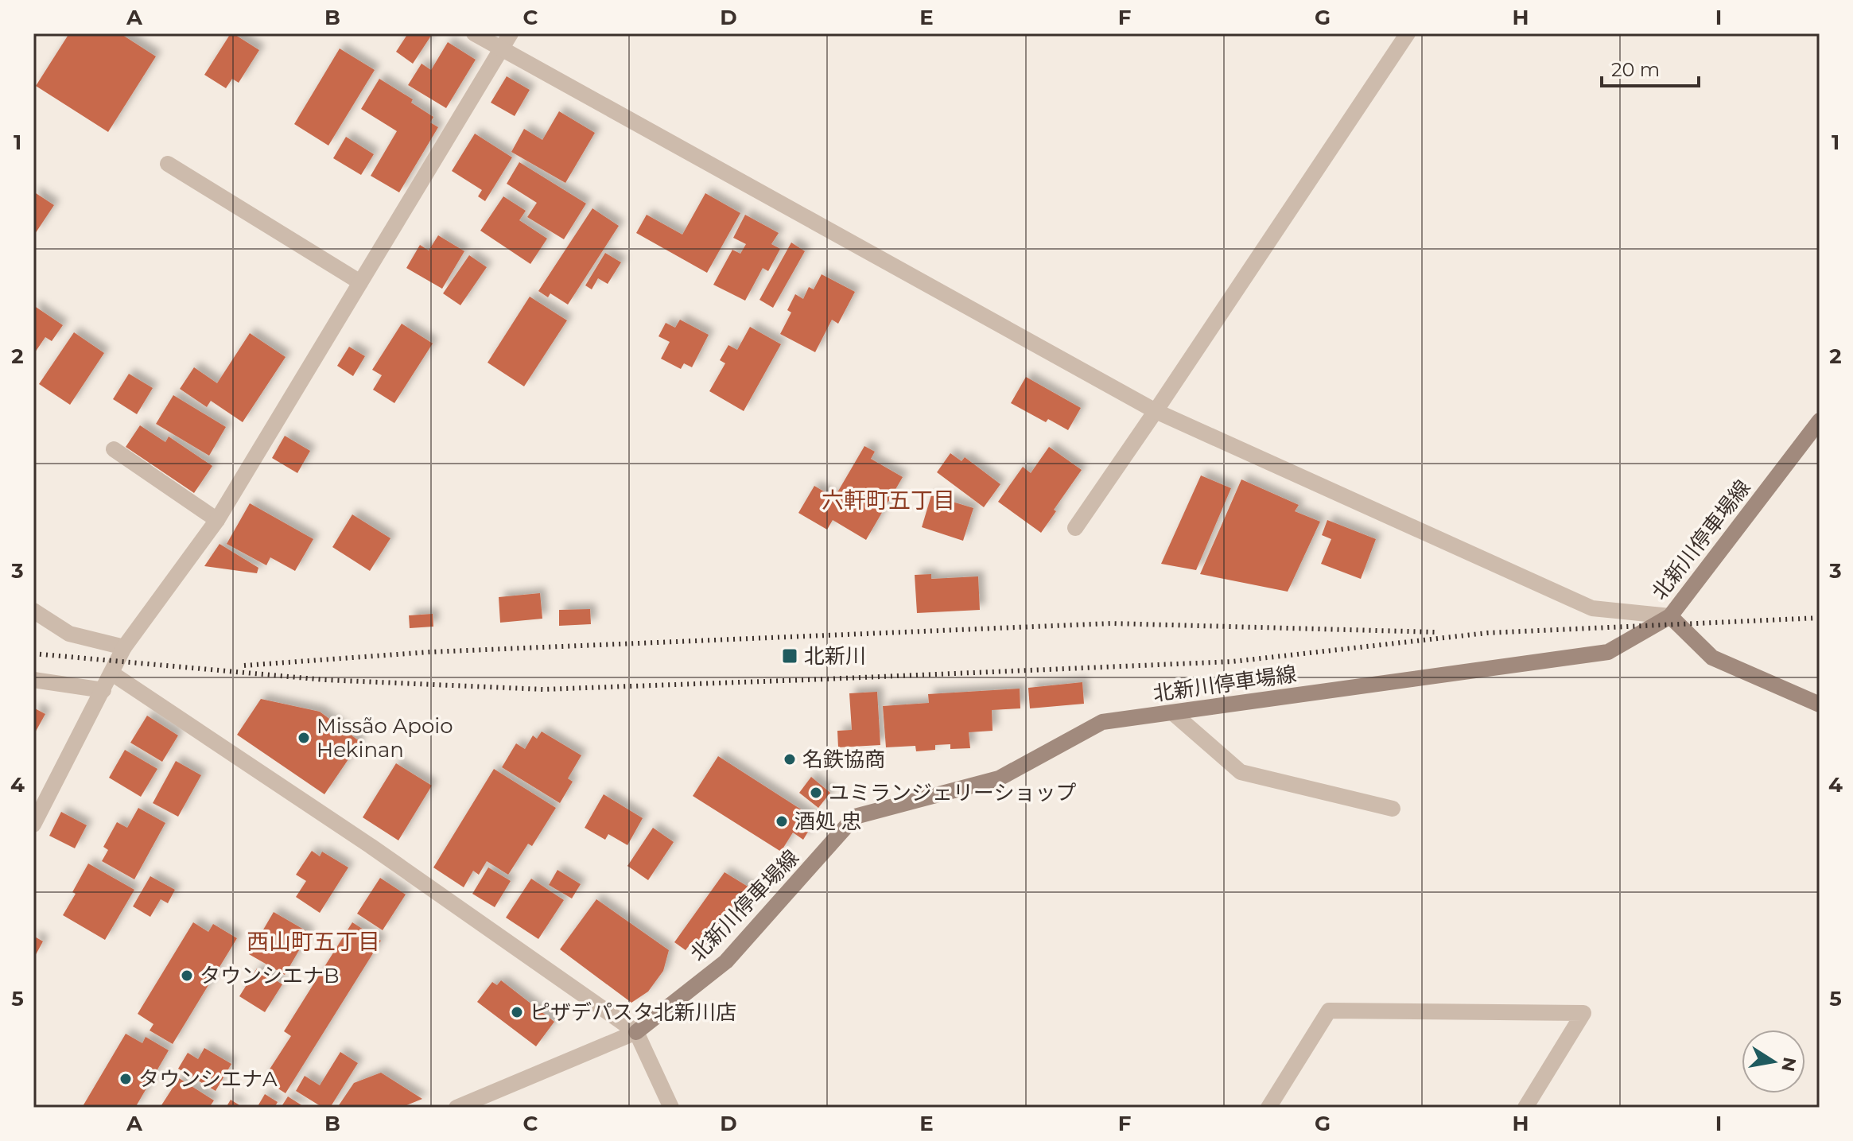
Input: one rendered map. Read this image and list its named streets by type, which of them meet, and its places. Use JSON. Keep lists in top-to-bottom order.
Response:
{
  "streets": {
    "main road": ["北新川停車場線"]
  },
  "districts": ["六軒町五丁目", "西山町五丁目"],
  "places": {
    "transit": ["北新川"],
    "other": [
      "Missão Apoio Hekinan",
      "名鉄協商",
      "ユミランジェリーショップ",
      "酒処 忠",
      "タウンシエナB",
      "ピザデパスタ北新川店",
      "タウンシエナA"
    ]
  },
  "scale_bar": "20 m",
  "north": "right",
  "grid": {
    "columns": [
      "A",
      "B",
      "C",
      "D",
      "E",
      "F",
      "G",
      "H",
      "I"
    ],
    "rows": [
      "1",
      "2",
      "3",
      "4",
      "5"
    ]
  }
}
